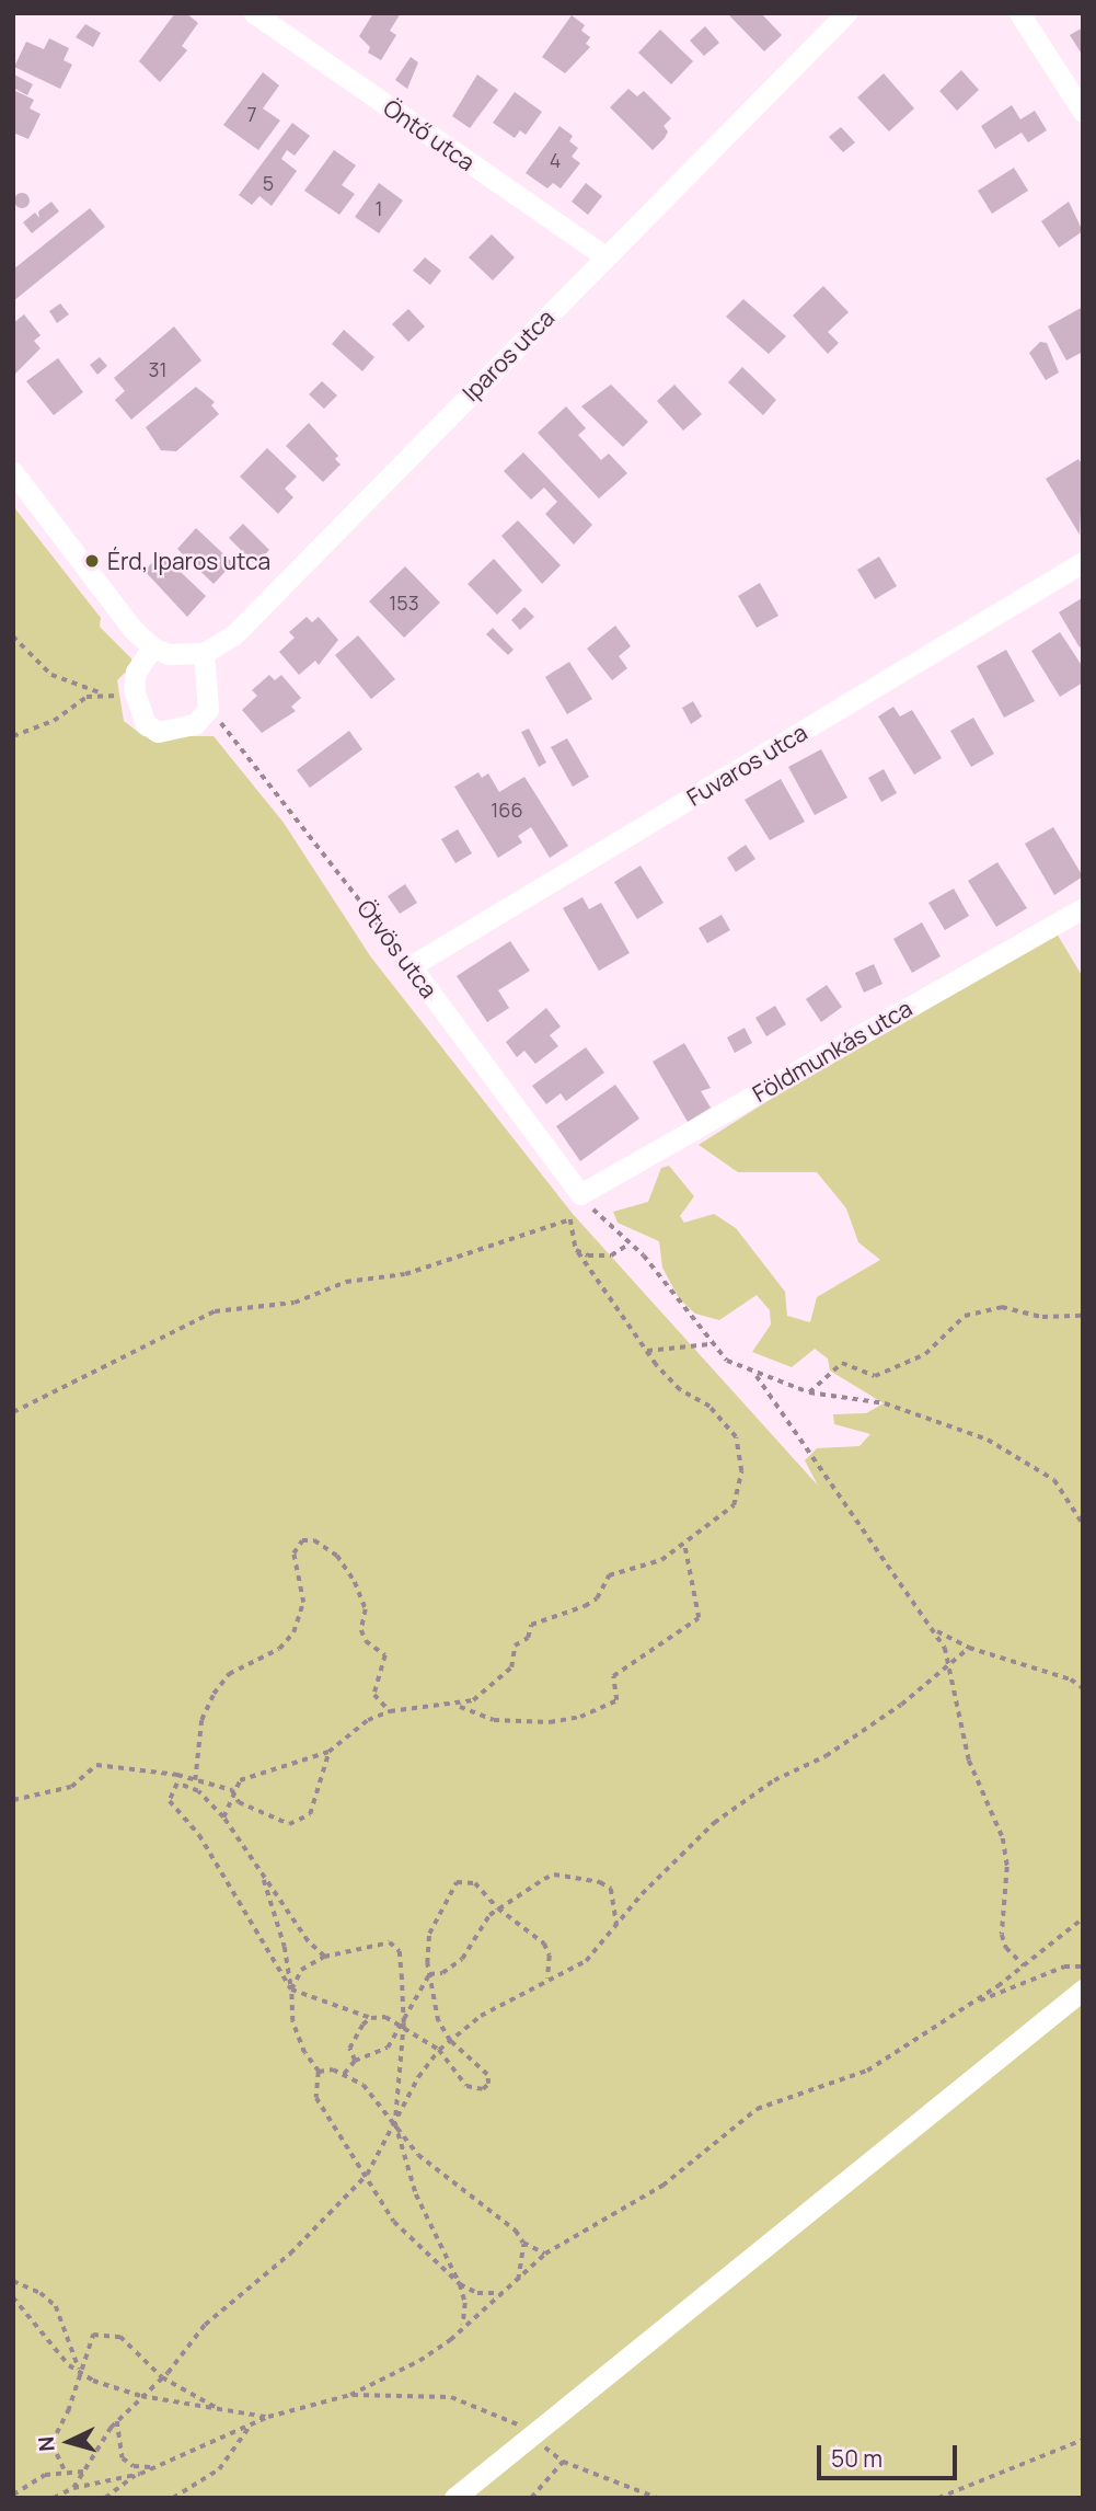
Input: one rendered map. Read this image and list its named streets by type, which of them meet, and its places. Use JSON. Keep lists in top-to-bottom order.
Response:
{
  "streets": {
    "street": [
      "Öntő utca",
      "Iparos utca",
      "Fuvaros utca",
      "Ötvös utca",
      "Földmunkás utca"
    ]
  },
  "crossings": [
    ["Öntő utca", "Iparos utca"],
    ["Iparos utca", "Ötvös utca"],
    ["Fuvaros utca", "Ötvös utca"],
    ["Ötvös utca", "Földmunkás utca"]
  ],
  "places": ["Érd, Iparos utca"],
  "house_numbers": [
    "7",
    "4",
    "5",
    "1",
    "31",
    "153",
    "166"
  ],
  "scale_bar": "50 m",
  "north": "left"
}
